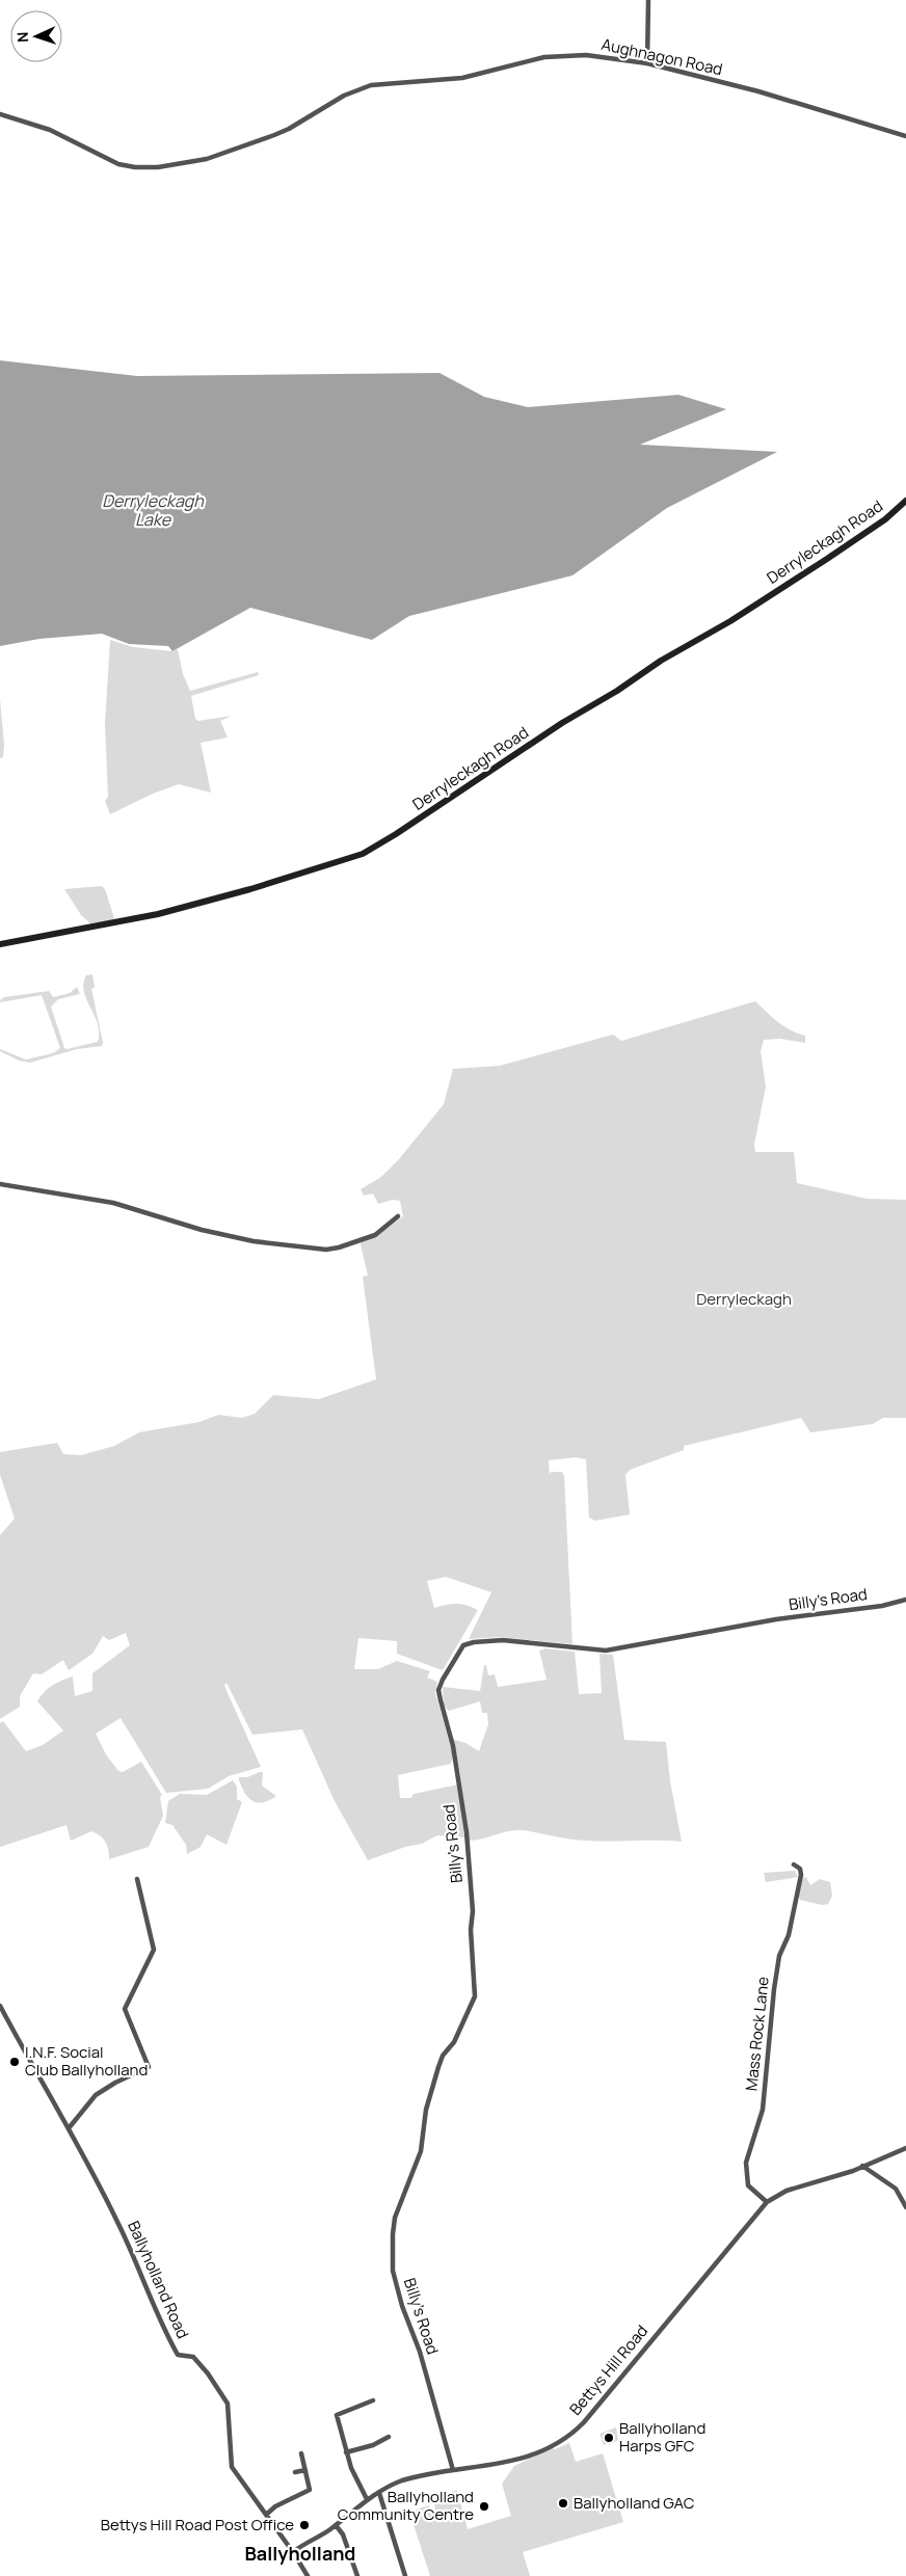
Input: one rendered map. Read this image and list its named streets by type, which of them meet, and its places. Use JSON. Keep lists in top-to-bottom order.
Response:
{
  "streets": {
    "street": [
      "Aughnagon Road",
      "Derryleckagh Road",
      "Billy's Road",
      "Mass Rock Lane",
      "Ballyholland Road",
      "Bettys Hill Road"
    ]
  },
  "crossings": [
    ["Billy's Road", "Bettys Hill Road"],
    ["Mass Rock Lane", "Bettys Hill Road"],
    ["Ballyholland Road", "Bettys Hill Road"]
  ],
  "districts": ["Ballyholland"],
  "water": ["Derryleckagh Lake"],
  "parks": ["Derryleckagh"],
  "places": [
    "I.N.F. Social Club Ballyholland",
    "Ballyholland Harps GFC",
    "Ballyholland GAC",
    "Ballyholland Community Centre",
    "Bettys Hill Road Post Office"
  ],
  "north": "left"
}
